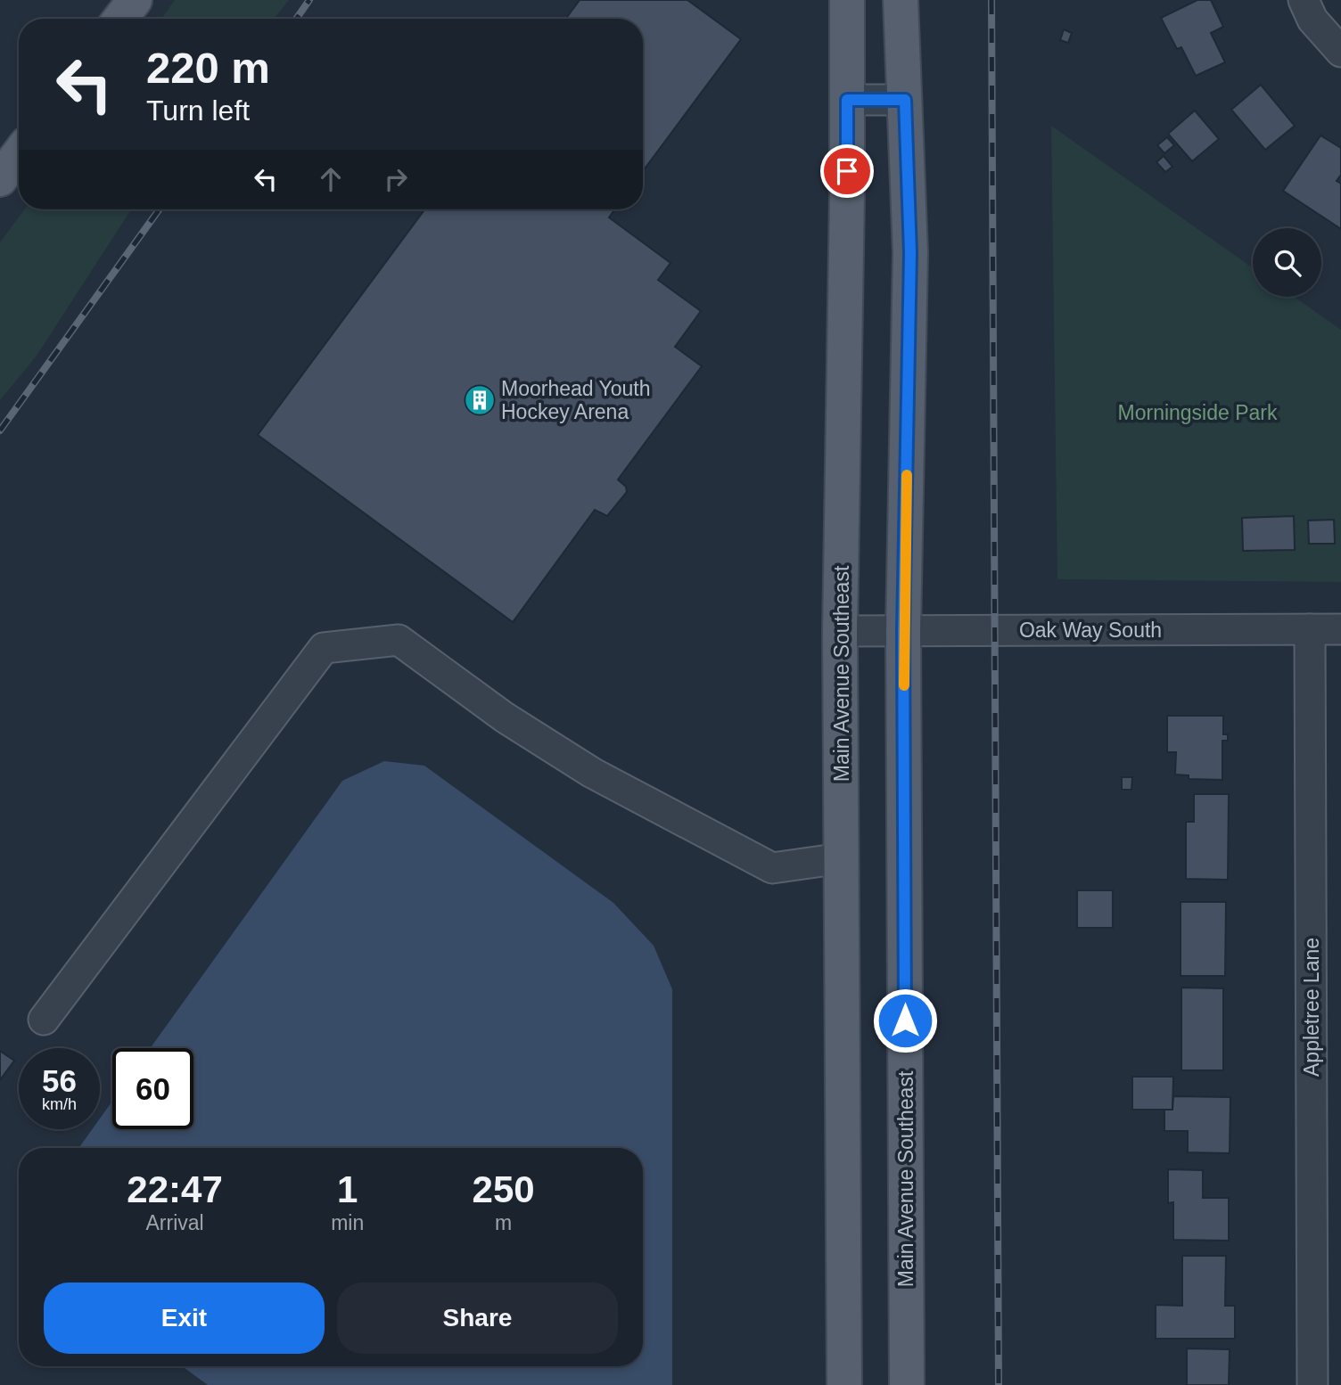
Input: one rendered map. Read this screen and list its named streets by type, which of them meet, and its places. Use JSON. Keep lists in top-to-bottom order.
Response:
{
  "streets": {
    "main road": ["Main Avenue Southeast"],
    "street": ["Oak Way South", "Appletree Lane"]
  },
  "crossings": [
    ["Oak Way South", "Main Avenue Southeast"],
    ["Oak Way South", "Appletree Lane"]
  ],
  "parks": ["Morningside Park"],
  "places": {
    "building": ["Moorhead Youth Hockey Arena"]
  },
  "page": {
    "turn": ["220 m", "Turn left"],
    "speed": "56 km/h",
    "limit": "60",
    "eta": [
      "22:47",
      "Arrival",
      "1",
      "min",
      "250",
      "m"
    ],
    "buttons": ["Exit", "Share"]
  }
}
